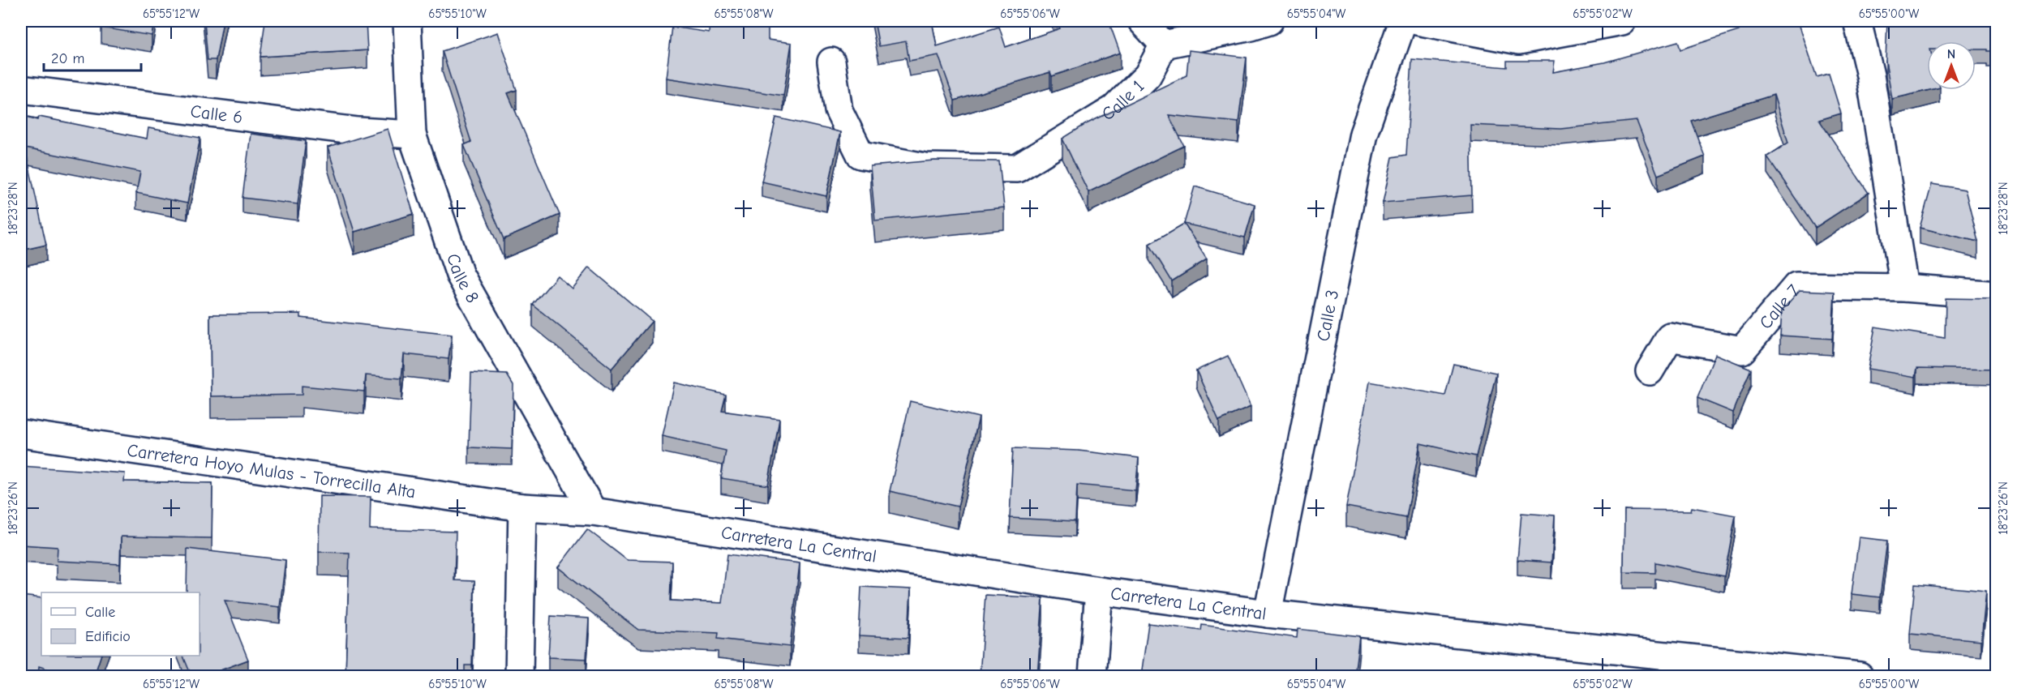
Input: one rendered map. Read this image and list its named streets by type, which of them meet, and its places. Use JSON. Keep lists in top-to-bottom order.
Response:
{
  "streets": {
    "street": [
      "Calle 1",
      "Calle 6",
      "Calle 8",
      "Calle 7",
      "Calle 3",
      "Carretera Hoyo Mulas - Torrecilla Alta",
      "Carretera La Central"
    ]
  },
  "crossings": [
    ["Calle 6", "Calle 8"],
    ["Calle 8", "Carretera La Central"],
    ["Calle 3", "Carretera La Central"],
    ["Carretera Hoyo Mulas - Torrecilla Alta", "Carretera La Central"]
  ],
  "legend": ["Calle", "Edificio"],
  "scale_bar": "20 m",
  "north": "top",
  "coordinates": [
    "65°55'12\"W",
    "65°55'10\"W",
    "65°55'08\"W",
    "65°55'06\"W",
    "65°55'04\"W",
    "65°55'02\"W",
    "65°55'00\"W",
    "18°23'28\"N",
    "18°23'26\"N"
  ]
}
